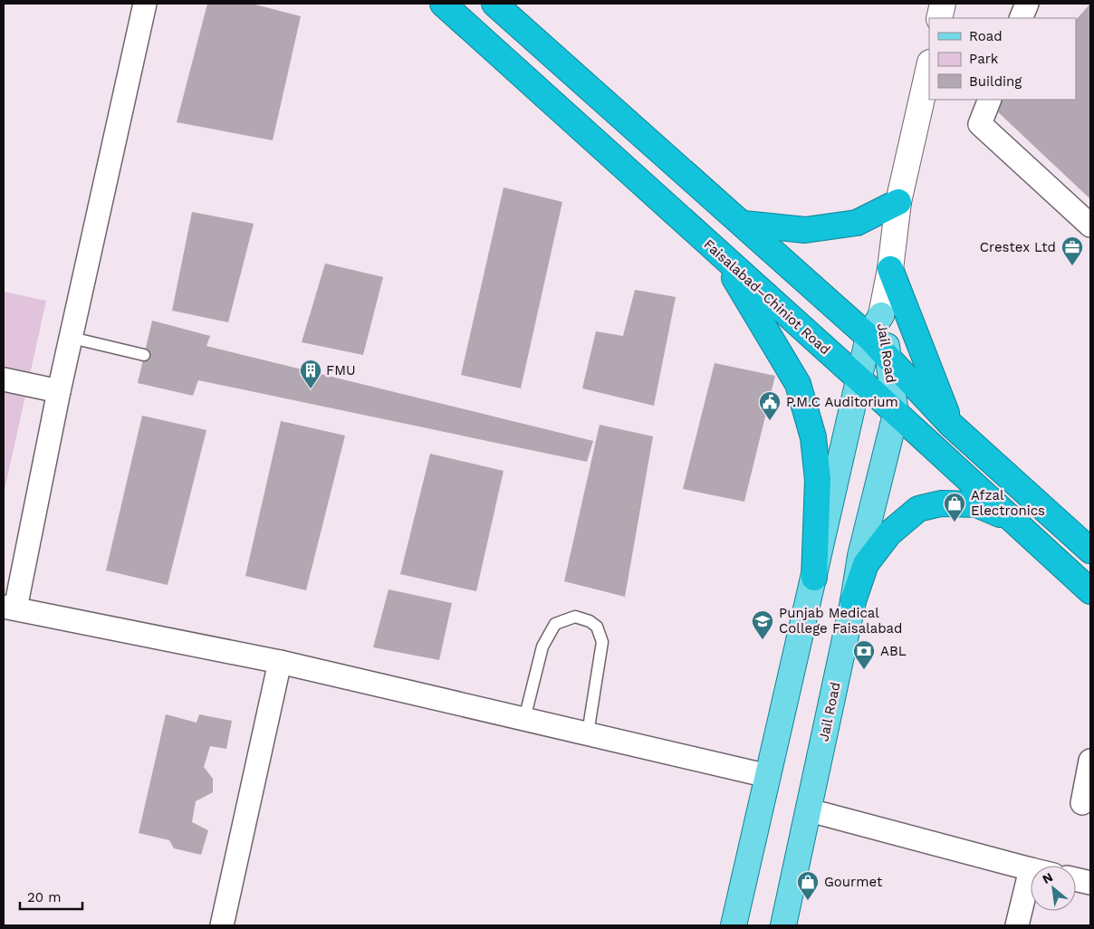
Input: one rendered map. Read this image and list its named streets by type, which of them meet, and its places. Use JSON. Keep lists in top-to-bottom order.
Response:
{
  "streets": {
    "highway": ["Faisalabad–Chiniot Road"],
    "main road": ["Jail Road"]
  },
  "crossings": [
    ["Faisalabad–Chiniot Road", "Jail Road"]
  ],
  "places": {
    "office": ["Crestex Ltd"],
    "building": ["FMU"],
    "public building": ["P.M.C Auditorium"],
    "shop": ["Afzal Electronics", "Gourmet"],
    "school or university": ["Punjab Medical College Faisalabad"],
    "bank": ["ABL"]
  },
  "legend": ["Road", "Park", "Building"],
  "scale_bar": "20 m",
  "north": "top left"
}
